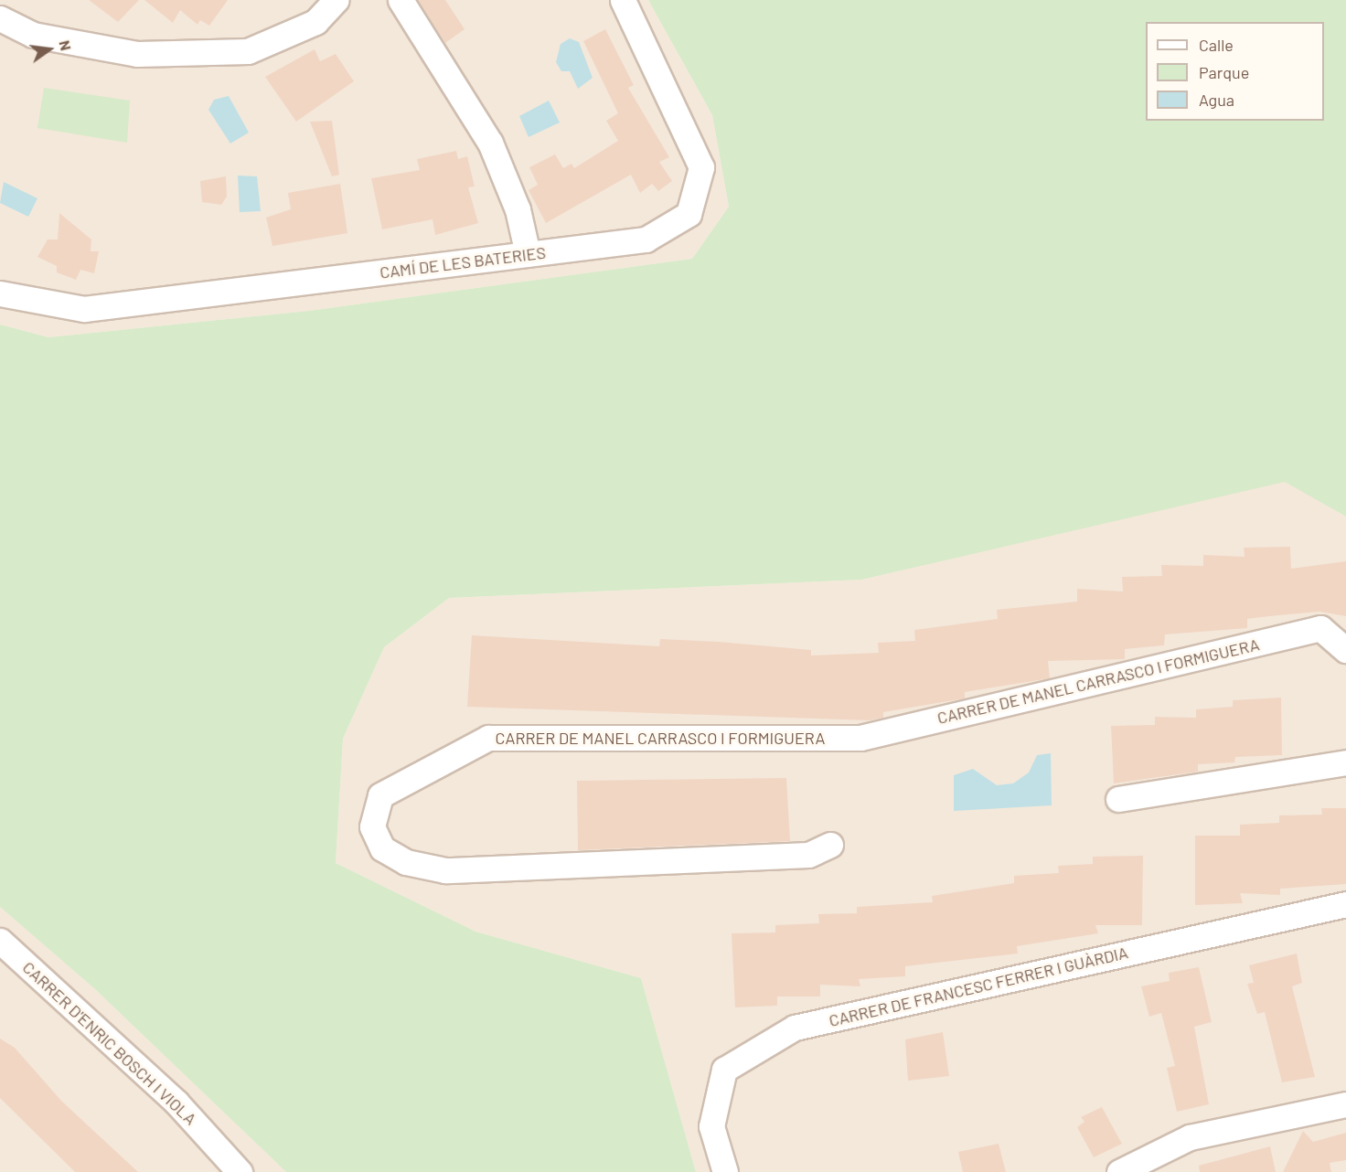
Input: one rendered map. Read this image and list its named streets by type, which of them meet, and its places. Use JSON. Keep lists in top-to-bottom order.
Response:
{
  "streets": {
    "street": [
      "CAMÍ DE LES BATERIES",
      "CARRER DE MANEL CARRASCO I FORMIGUERA",
      "CARRER DE FRANCESC FERRER I GUÀRDIA",
      "CARRER D'ENRIC BOSCH I VIOLA"
    ]
  },
  "legend": ["Calle", "Parque", "Agua"],
  "north": "right"
}
